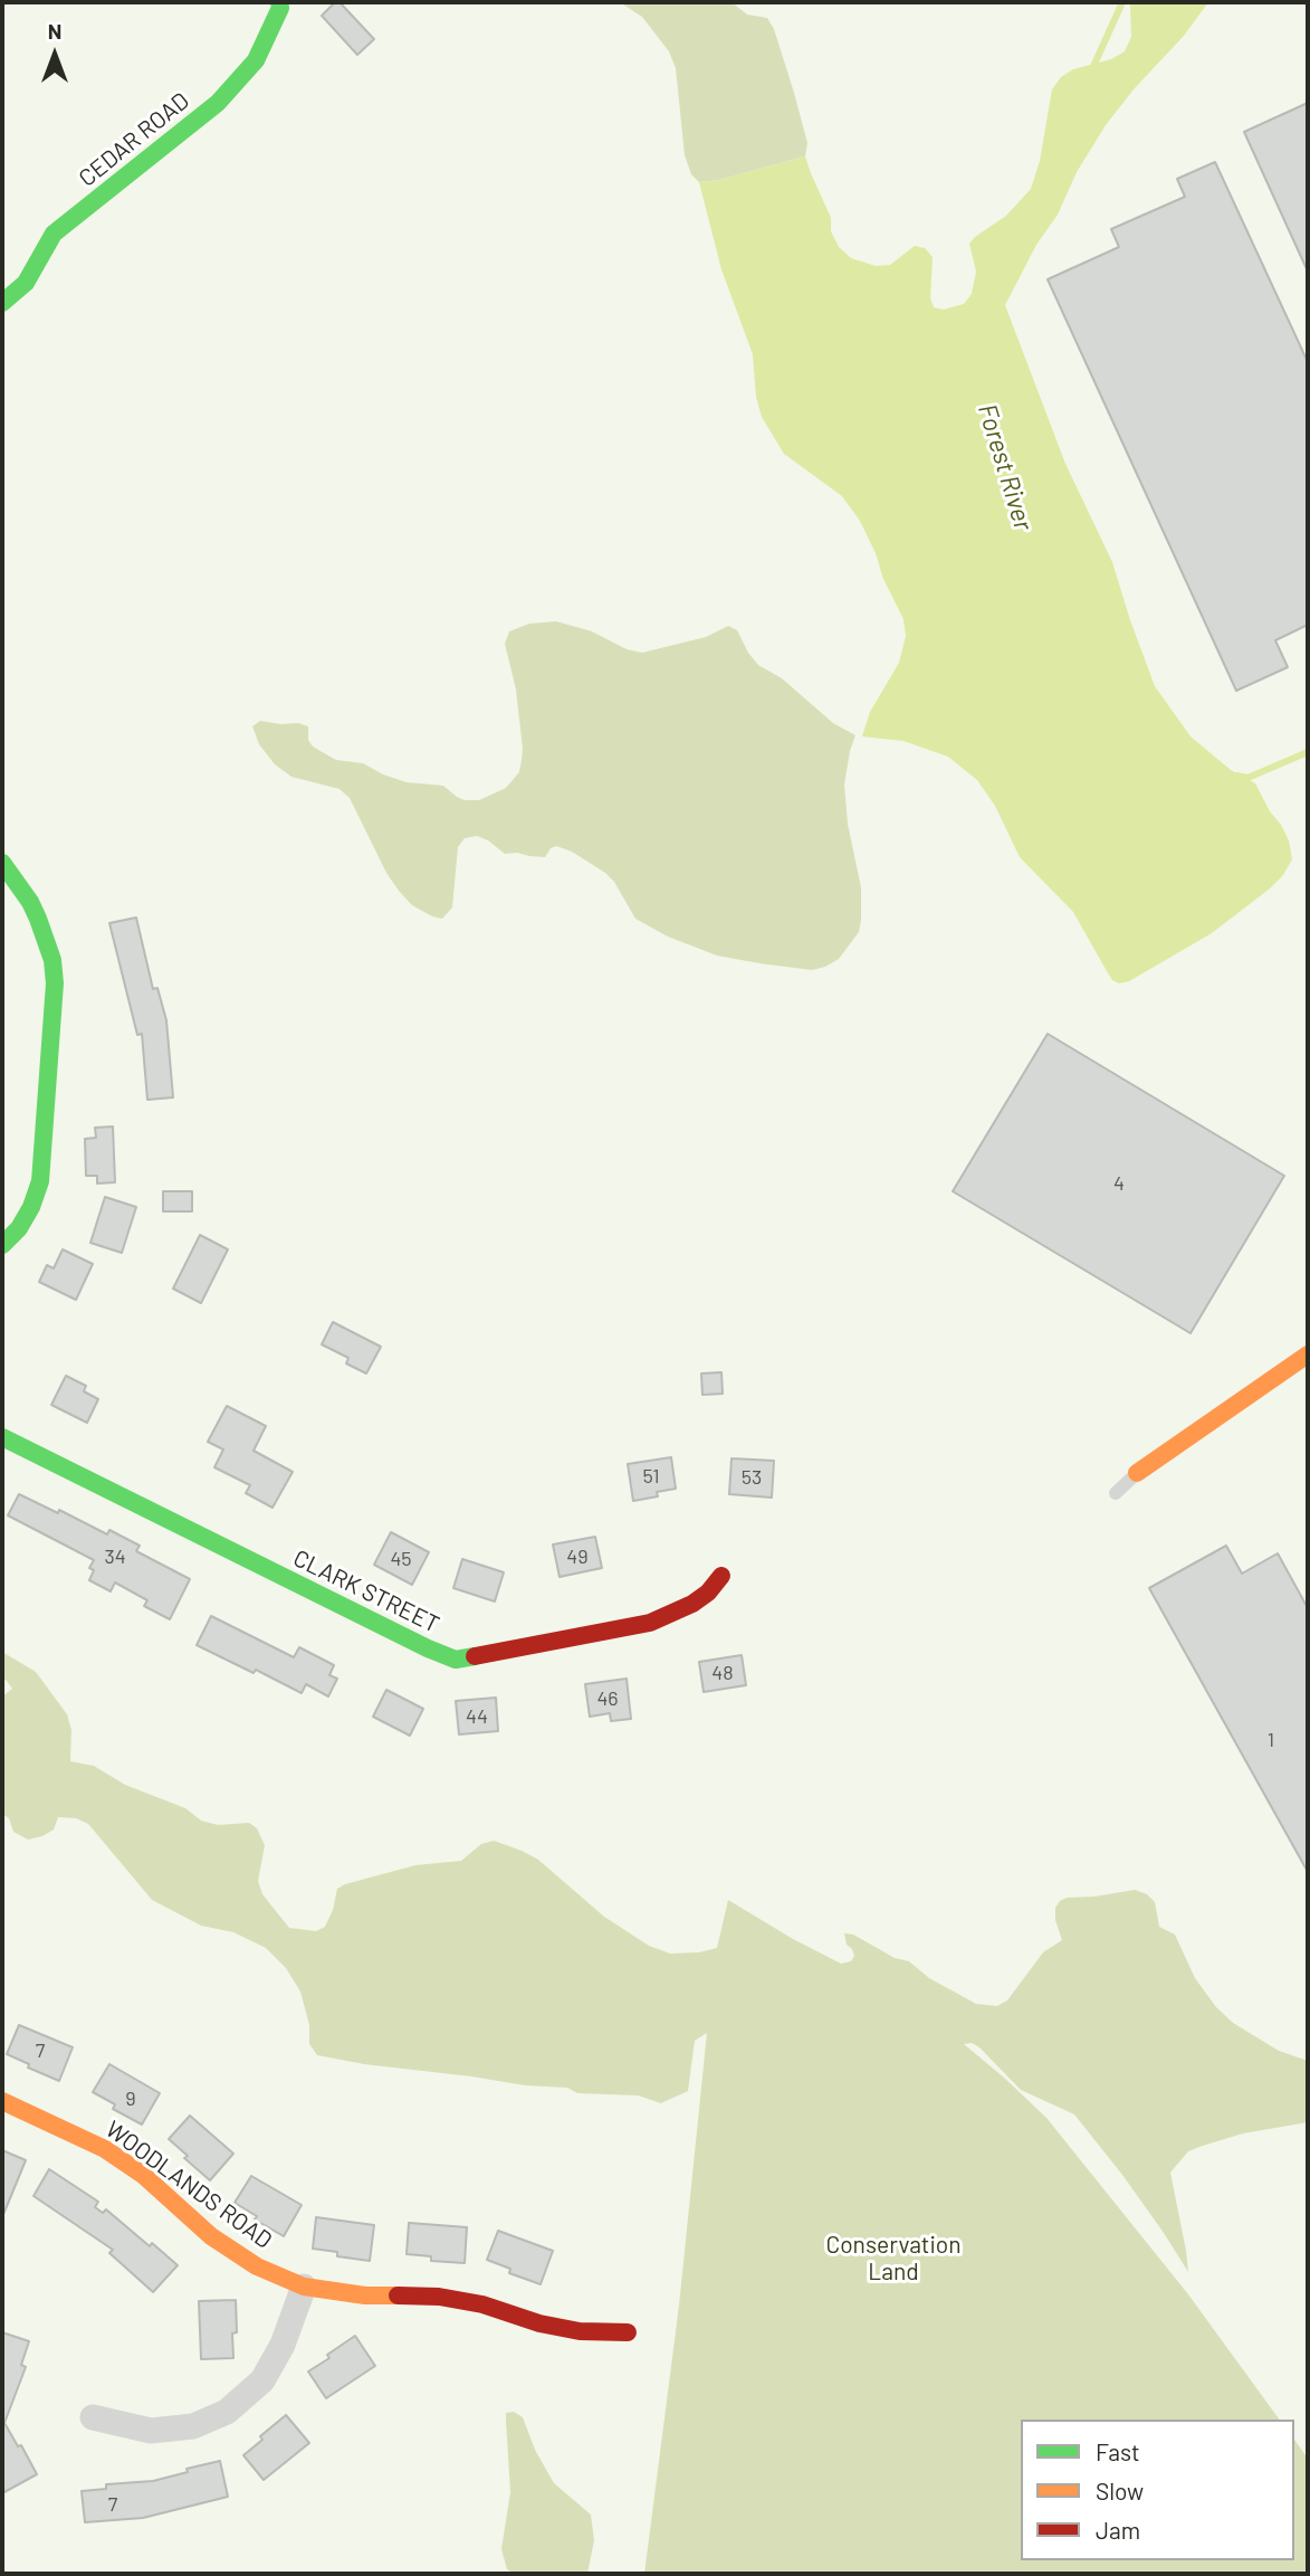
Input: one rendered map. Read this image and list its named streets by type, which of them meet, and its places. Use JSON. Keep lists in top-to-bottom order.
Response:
{
  "streets": {
    "street": ["CEDAR ROAD", "CLARK STREET", "WOODLANDS ROAD"]
  },
  "water": ["Forest River"],
  "parks": ["Conservation Land"],
  "house_numbers": [
    "4",
    "51",
    "53",
    "34",
    "49",
    "45",
    "48",
    "46",
    "44",
    "1",
    "7",
    "9",
    "7"
  ],
  "legend": ["Fast", "Slow", "Jam"],
  "north": "top"
}
